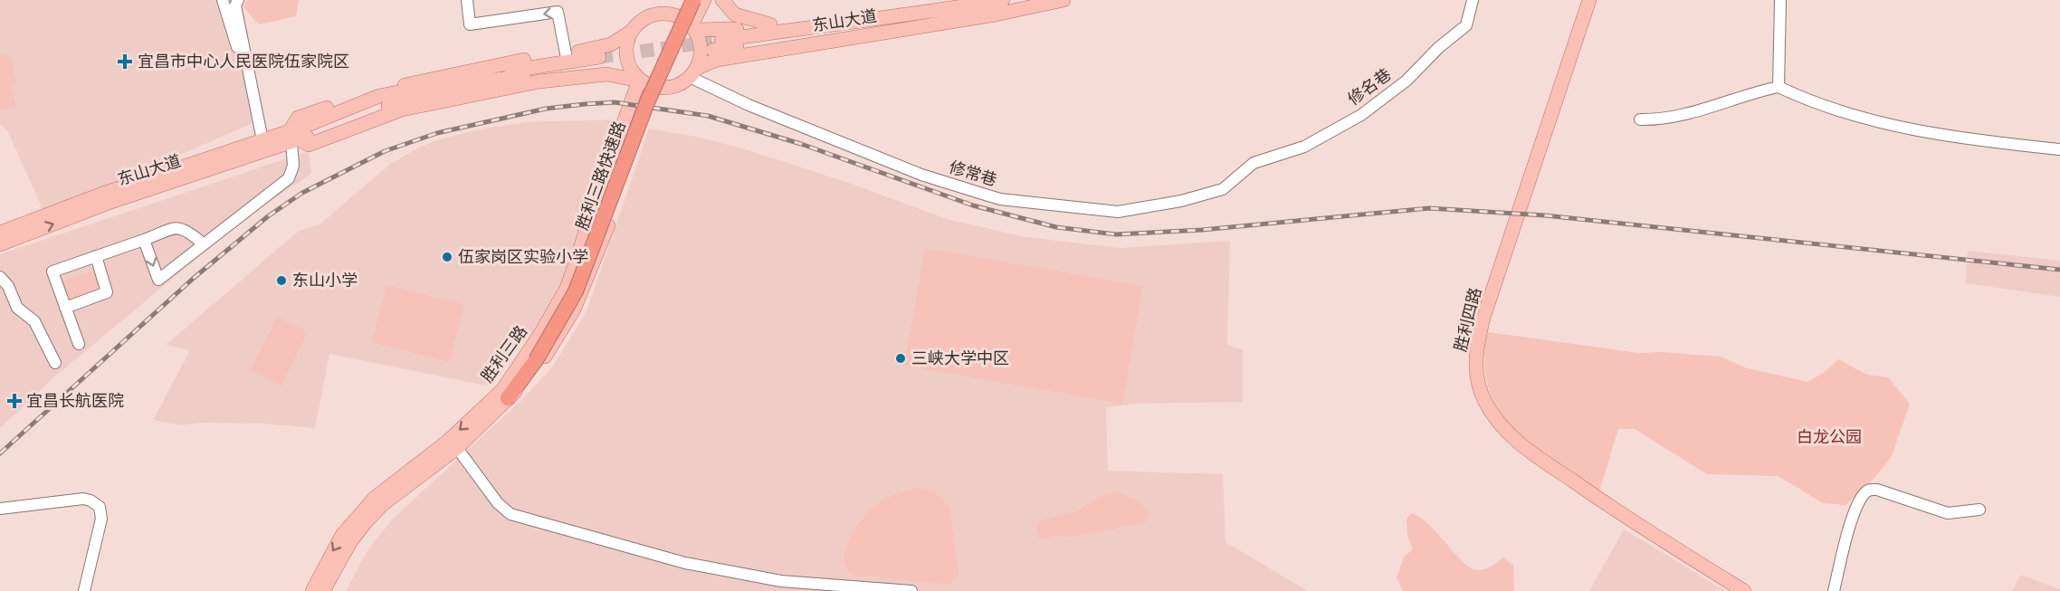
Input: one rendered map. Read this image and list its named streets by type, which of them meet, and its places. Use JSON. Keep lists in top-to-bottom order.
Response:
{
  "streets": {
    "highway": ["胜利三路快速路"],
    "main road": ["东山大道", "胜利四路", "胜利三路"],
    "street": ["修名巷", "修常巷"]
  },
  "crossings": [
    ["东山大道", "修常巷"],
    ["东山大道", "胜利三路"],
    ["修名巷", "修常巷"],
    ["修常巷", "胜利三路"]
  ],
  "parks": ["白龙公园"],
  "places": {
    "health": ["宜昌市中心人民医院伍家院区", "宜昌长航医院"],
    "other": ["伍家岗区实验小学", "东山小学", "三峡大学中区"]
  }
}
